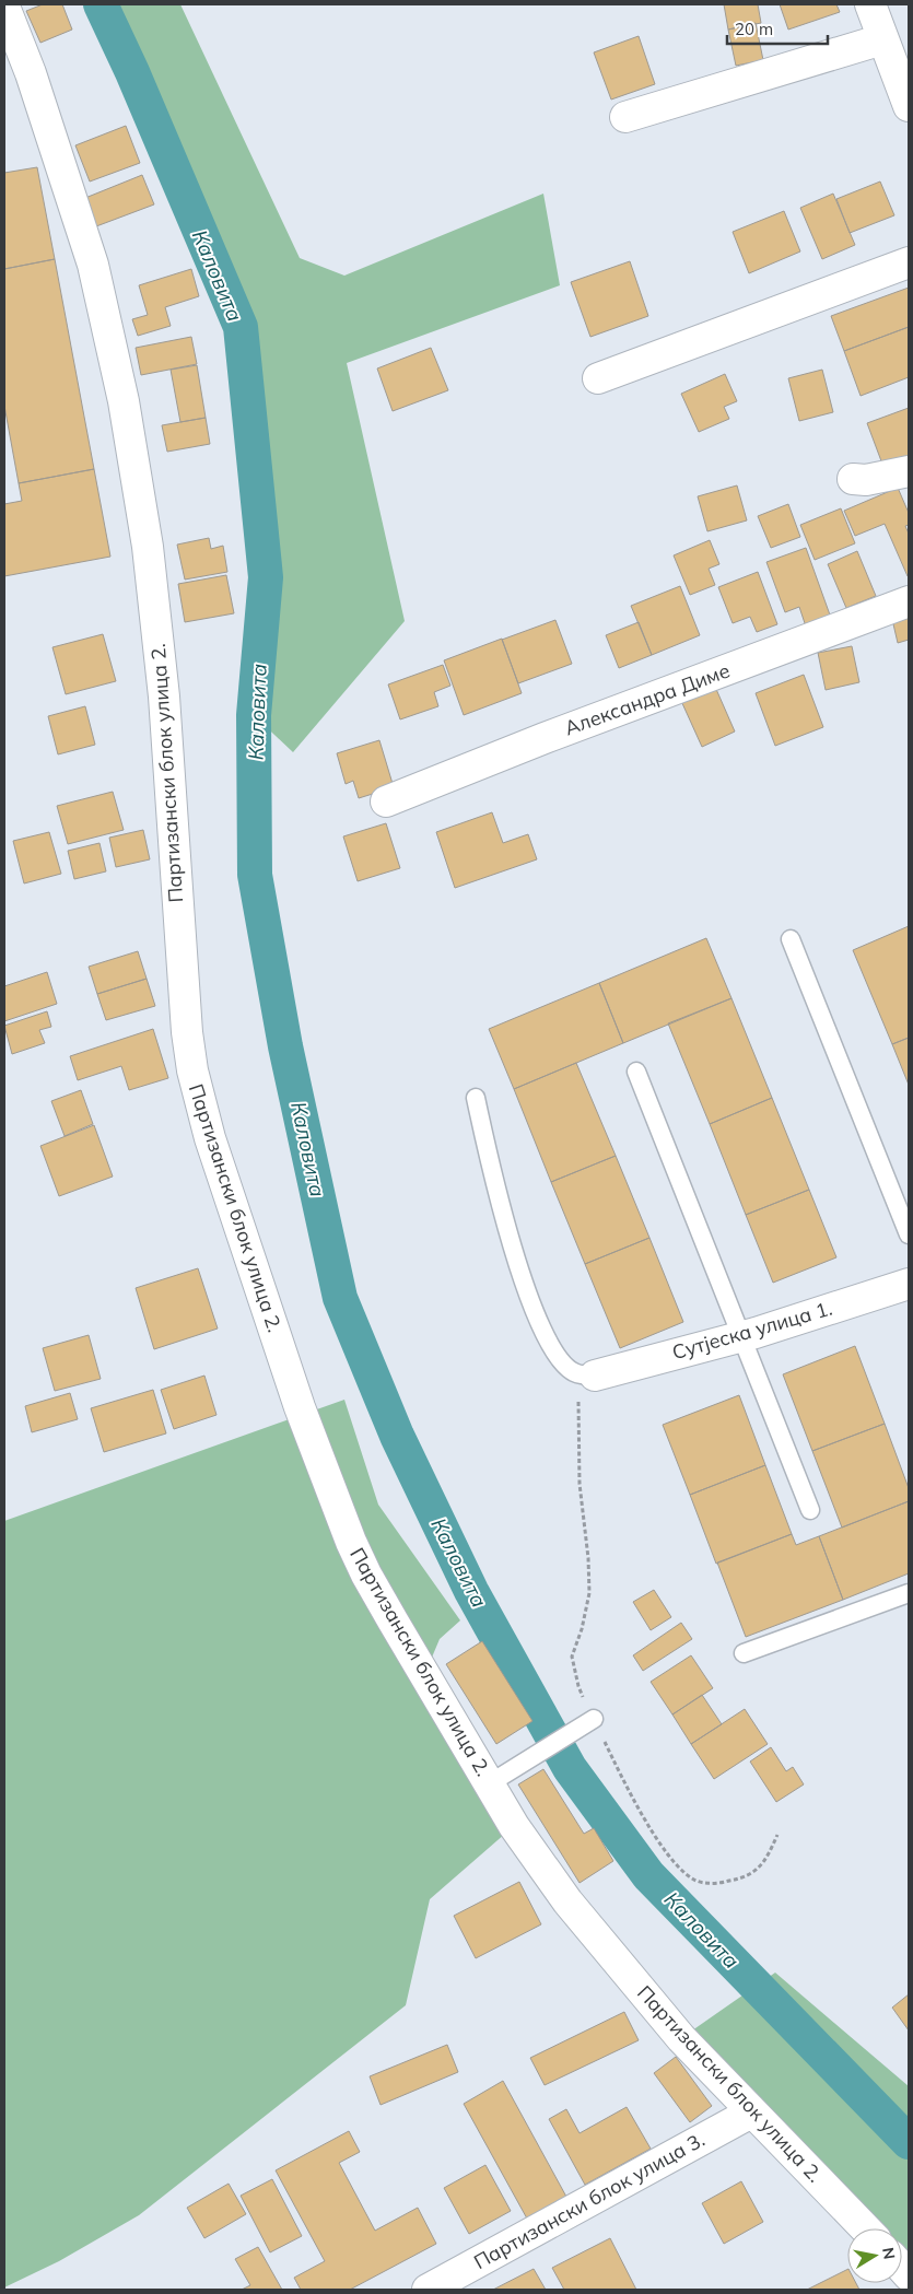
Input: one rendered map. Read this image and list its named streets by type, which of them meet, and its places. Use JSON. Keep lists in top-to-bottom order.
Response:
{
  "streets": {
    "street": [
      "Александра Диме",
      "Партизански блок улица 2.",
      "Сутјеска улица 1.",
      "Партизански блок улица 3."
    ]
  },
  "crossings": [
    ["Партизански блок улица 2.", "Партизански блок улица 3."]
  ],
  "water": ["Каловита"],
  "scale_bar": "20 m",
  "north": "right"
}
